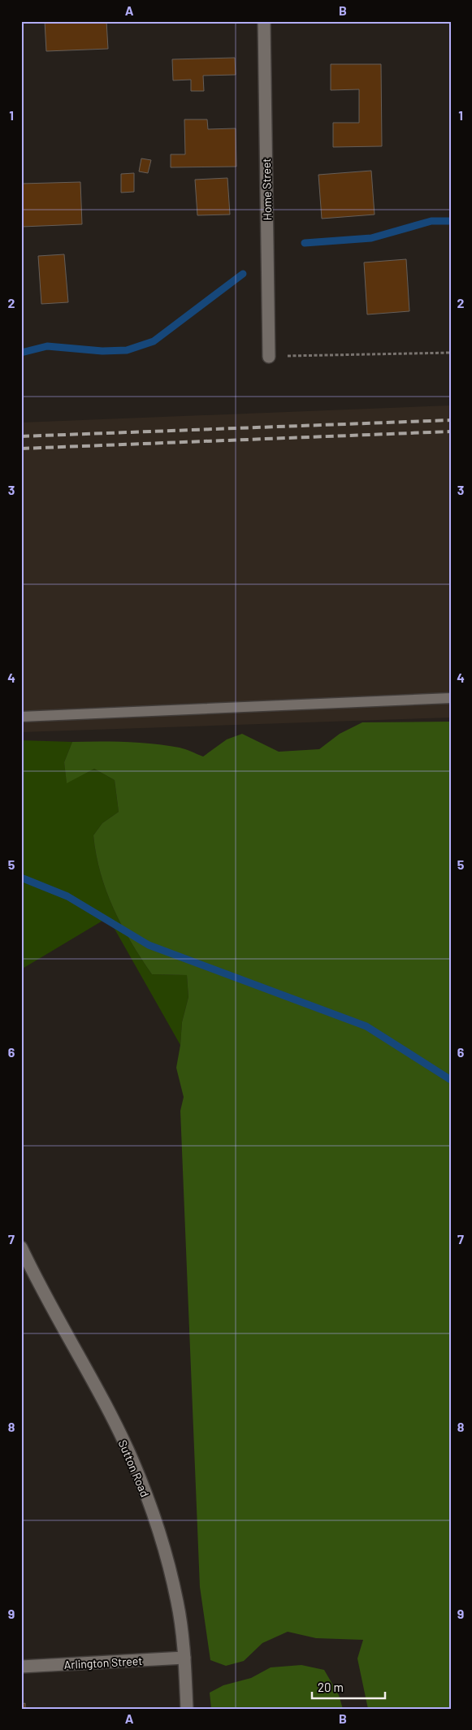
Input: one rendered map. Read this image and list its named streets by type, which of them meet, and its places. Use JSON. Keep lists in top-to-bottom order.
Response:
{
  "streets": {
    "street": ["Home Street", "Sutton Road", "Arlington Street"]
  },
  "crossings": [
    ["Sutton Road", "Arlington Street"]
  ],
  "scale_bar": "20 m",
  "grid": {
    "columns": ["A", "B"],
    "rows": [
      "1",
      "2",
      "3",
      "4",
      "5",
      "6",
      "7",
      "8",
      "9"
    ]
  }
}
